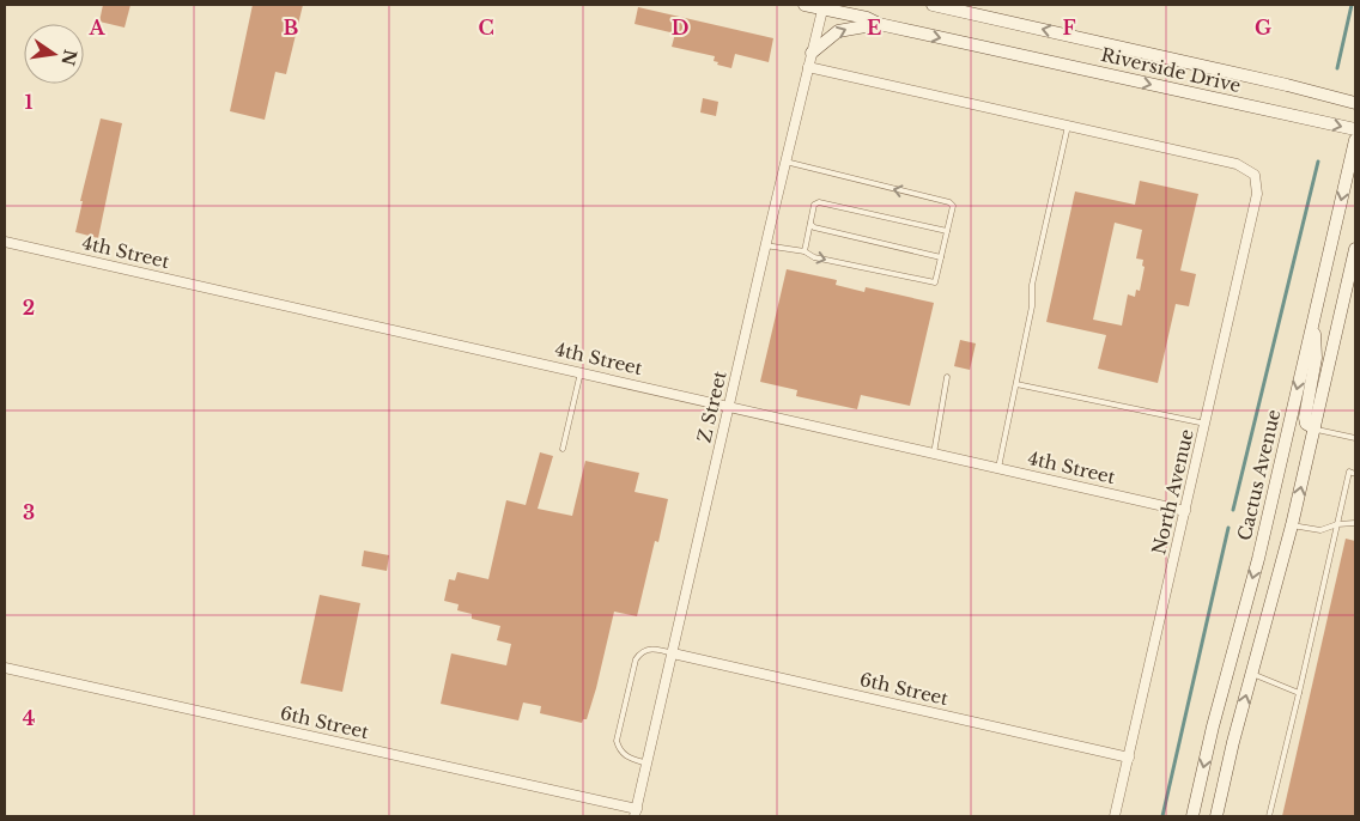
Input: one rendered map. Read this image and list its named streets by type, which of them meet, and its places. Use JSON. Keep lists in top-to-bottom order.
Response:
{
  "streets": {
    "main road": ["Riverside Drive", "Cactus Avenue"],
    "street": [
      "4th Street",
      "Z Street",
      "North Avenue",
      "6th Street"
    ]
  },
  "crossings": [
    ["Riverside Drive", "Z Street"],
    ["4th Street", "Z Street"],
    ["4th Street", "North Avenue"],
    ["Z Street", "6th Street"],
    ["North Avenue", "6th Street"]
  ],
  "north": "right",
  "grid": {
    "columns": [
      "A",
      "B",
      "C",
      "D",
      "E",
      "F",
      "G"
    ],
    "rows": [
      "1",
      "2",
      "3",
      "4"
    ]
  }
}
